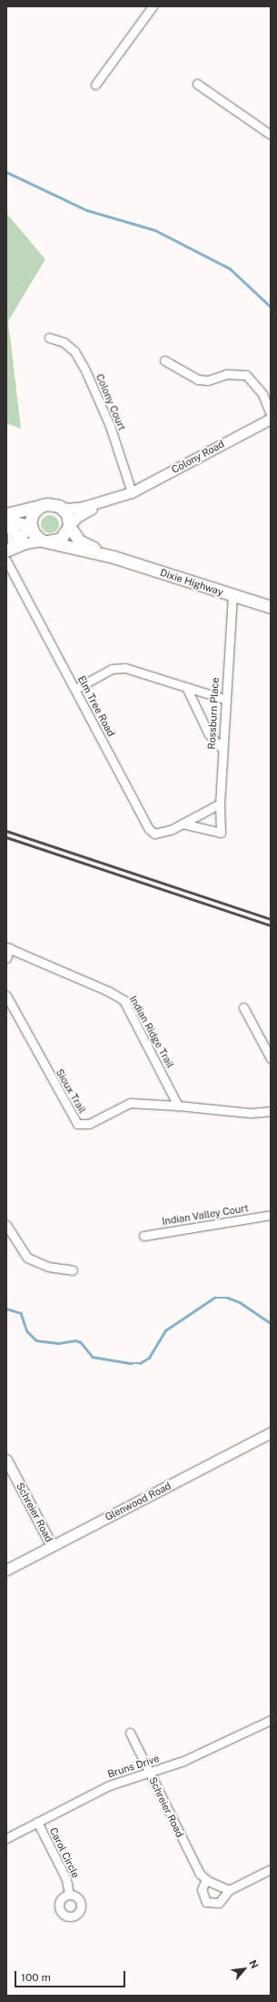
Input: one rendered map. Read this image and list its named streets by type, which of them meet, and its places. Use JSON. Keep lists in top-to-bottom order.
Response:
{
  "streets": {
    "main road": ["Dixie Highway"],
    "street": [
      "Colony Court",
      "Colony Road",
      "Elm Tree Road",
      "Rossburn Place",
      "Indian Ridge Trail",
      "Sioux Trail",
      "Indian Valley Court",
      "Glenwood Road",
      "Schreier Road",
      "Bruns Drive",
      "Carol Circle"
    ]
  },
  "crossings": [
    ["Colony Court", "Colony Road"],
    ["Colony Road", "Dixie Highway"],
    ["Dixie Highway", "Rossburn Place"],
    ["Elm Tree Road", "Rossburn Place"],
    ["Indian Ridge Trail", "Sioux Trail"],
    ["Glenwood Road", "Schreier Road"],
    ["Schreier Road", "Bruns Drive"],
    ["Bruns Drive", "Carol Circle"]
  ],
  "scale_bar": "100 m",
  "north": "top right"
}
